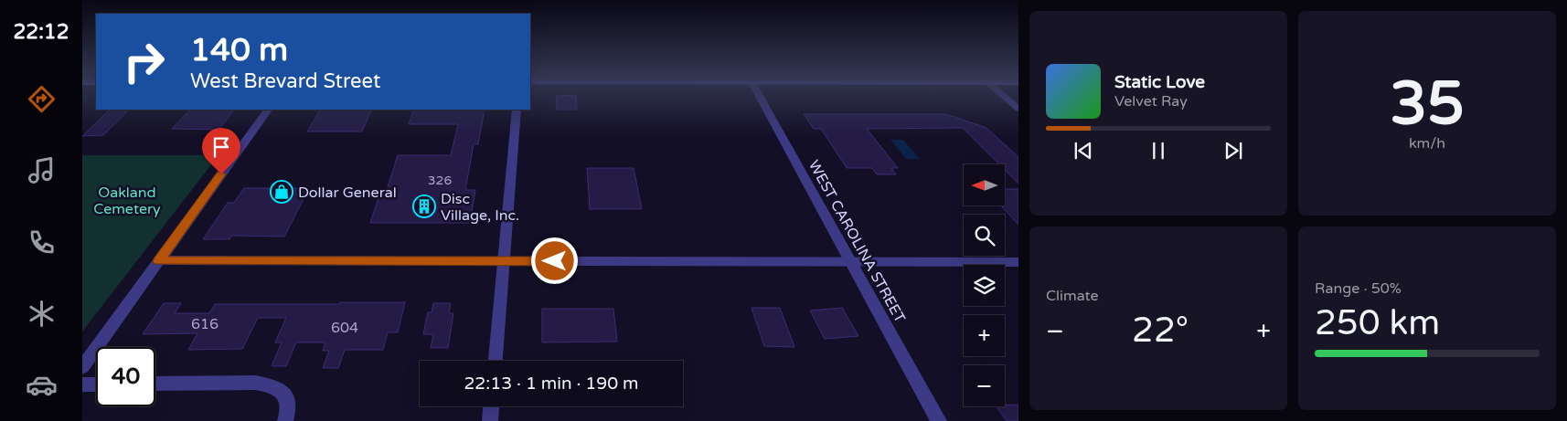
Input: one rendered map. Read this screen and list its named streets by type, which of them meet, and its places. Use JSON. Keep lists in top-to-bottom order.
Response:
{
  "streets": {
    "street": ["WEST CAROLINA STREET"]
  },
  "parks": ["Oakland Cemetery"],
  "places": {
    "shop": ["Dollar General"],
    "building": ["Disc Village, Inc."]
  },
  "house_numbers": ["326", "616", "604"],
  "north": "left",
  "page": {
    "tabs": "22:12",
    "tile": [
      ["35", "km/h"],
      "Climate",
      ["Range · 50%", "250 km"]
    ],
    "turn": ["140 m", "West Brevard Street"],
    "song": ["Static Love", "Velvet Ray"],
    "map_buttons": ["+", "−"],
    "heat": ["−", "22°", "+"],
    "limit": "40",
    "trip": "22:13 · 1 min · 190 m"
  }
}
